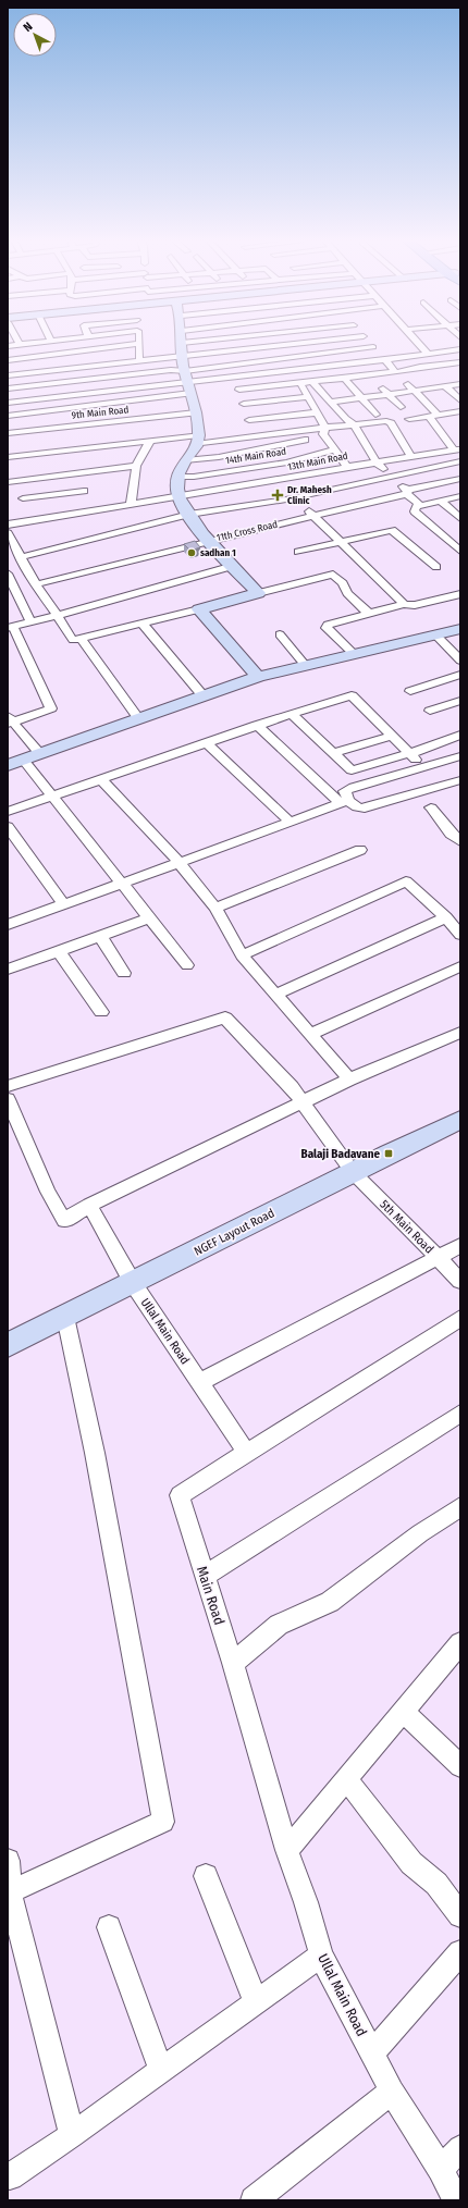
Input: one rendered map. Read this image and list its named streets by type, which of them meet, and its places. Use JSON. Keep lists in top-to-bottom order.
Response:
{
  "streets": {
    "street": [
      "9th Main Road",
      "14th Main Road",
      "13th Main Road",
      "11th Cross Road",
      "5th Main Road",
      "NGEF Layout Road",
      "Ullal Main Road",
      "Main Road"
    ]
  },
  "crossings": [
    ["5th Main Road", "NGEF Layout Road"],
    ["NGEF Layout Road", "Ullal Main Road"],
    ["Ullal Main Road", "Main Road"]
  ],
  "places": {
    "health": ["Dr. Mahesh Clinic"],
    "other": ["sadhan 1"],
    "transit": ["Balaji Badavane"]
  },
  "north": "top left"
}
